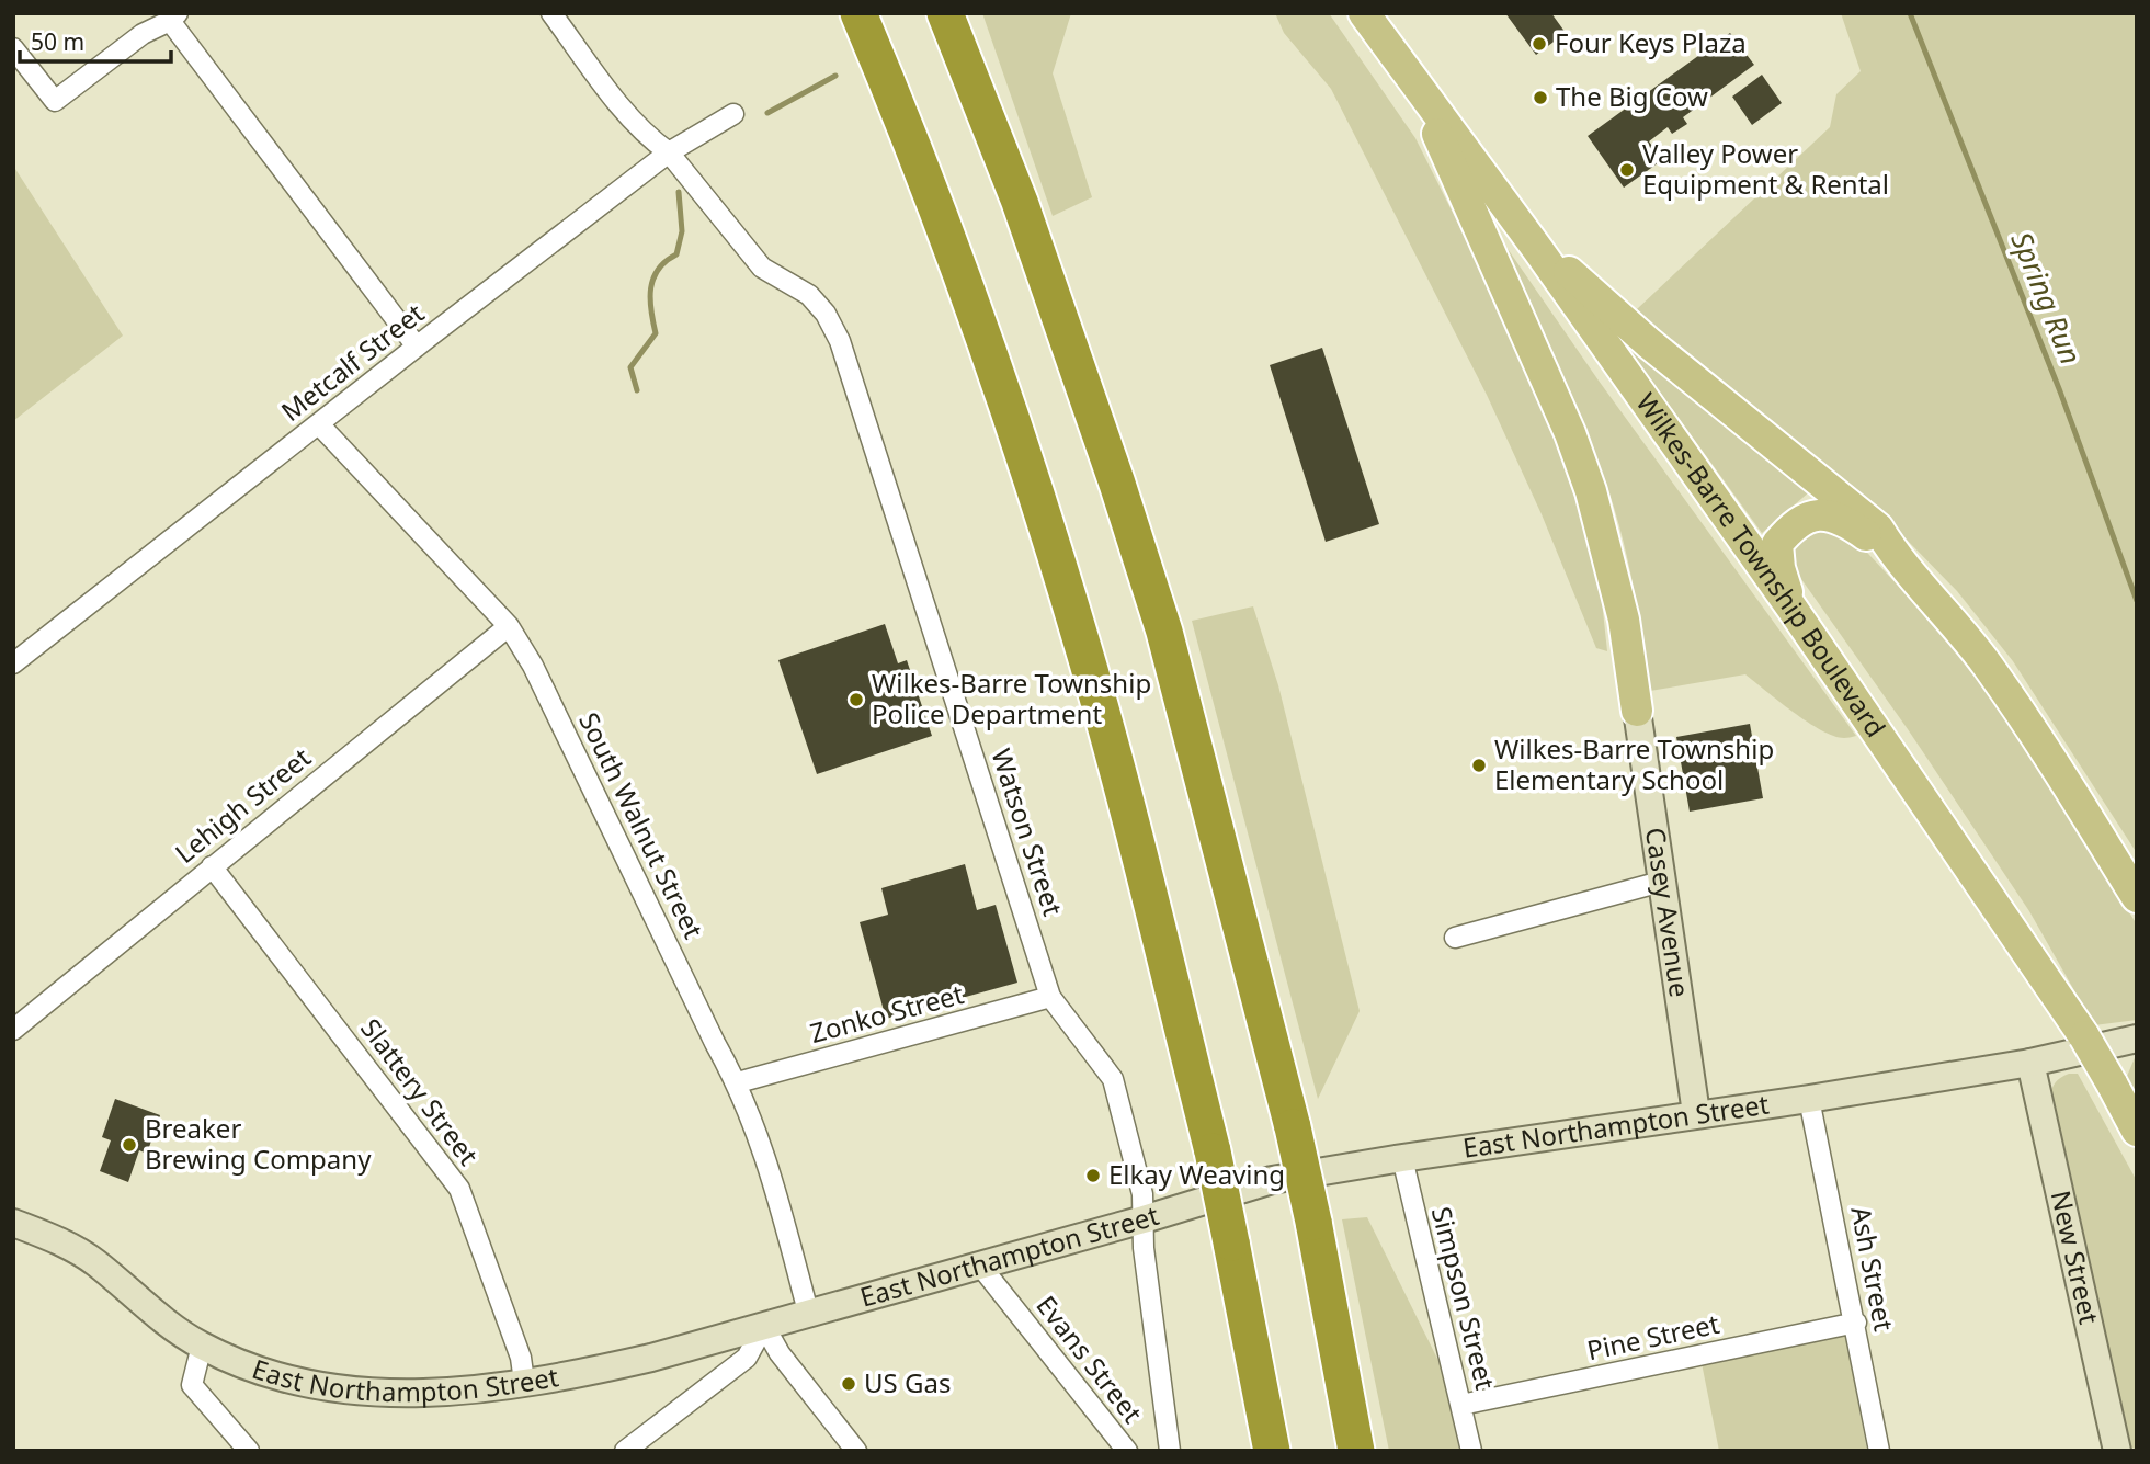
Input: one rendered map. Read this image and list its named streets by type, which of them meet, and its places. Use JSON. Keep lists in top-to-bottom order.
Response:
{
  "streets": {
    "main road": [
      "Wilkes-Barre Township Boulevard",
      "Casey Avenue",
      "East Northampton Street",
      "New Street"
    ],
    "street": [
      "Metcalf Street",
      "Lehigh Street",
      "South Walnut Street",
      "Watson Street",
      "Zonko Street",
      "Slattery Street",
      "Ash Street",
      "Simpson Street",
      "Pine Street",
      "Evans Street"
    ]
  },
  "crossings": [
    ["Metcalf Street", "South Walnut Street"],
    ["Metcalf Street", "Watson Street"],
    ["Lehigh Street", "South Walnut Street"],
    ["Lehigh Street", "Slattery Street"],
    ["South Walnut Street", "Zonko Street"],
    ["South Walnut Street", "East Northampton Street"],
    ["Watson Street", "Zonko Street"],
    ["Watson Street", "East Northampton Street"],
    ["Casey Avenue", "East Northampton Street"],
    ["Slattery Street", "East Northampton Street"],
    ["East Northampton Street", "New Street"],
    ["East Northampton Street", "Ash Street"],
    ["East Northampton Street", "Simpson Street"],
    ["East Northampton Street", "Evans Street"],
    ["Ash Street", "Pine Street"],
    ["Simpson Street", "Pine Street"]
  ],
  "water": ["Spring Run"],
  "places": [
    "Four Keys Plaza",
    "The Big Cow",
    "Valley Power Equipment & Rental",
    "Wilkes-Barre Township Police Department",
    "Wilkes-Barre Township Elementary School",
    "Breaker Brewing Company",
    "Elkay Weaving",
    "US Gas"
  ],
  "scale_bar": "50 m"
}
